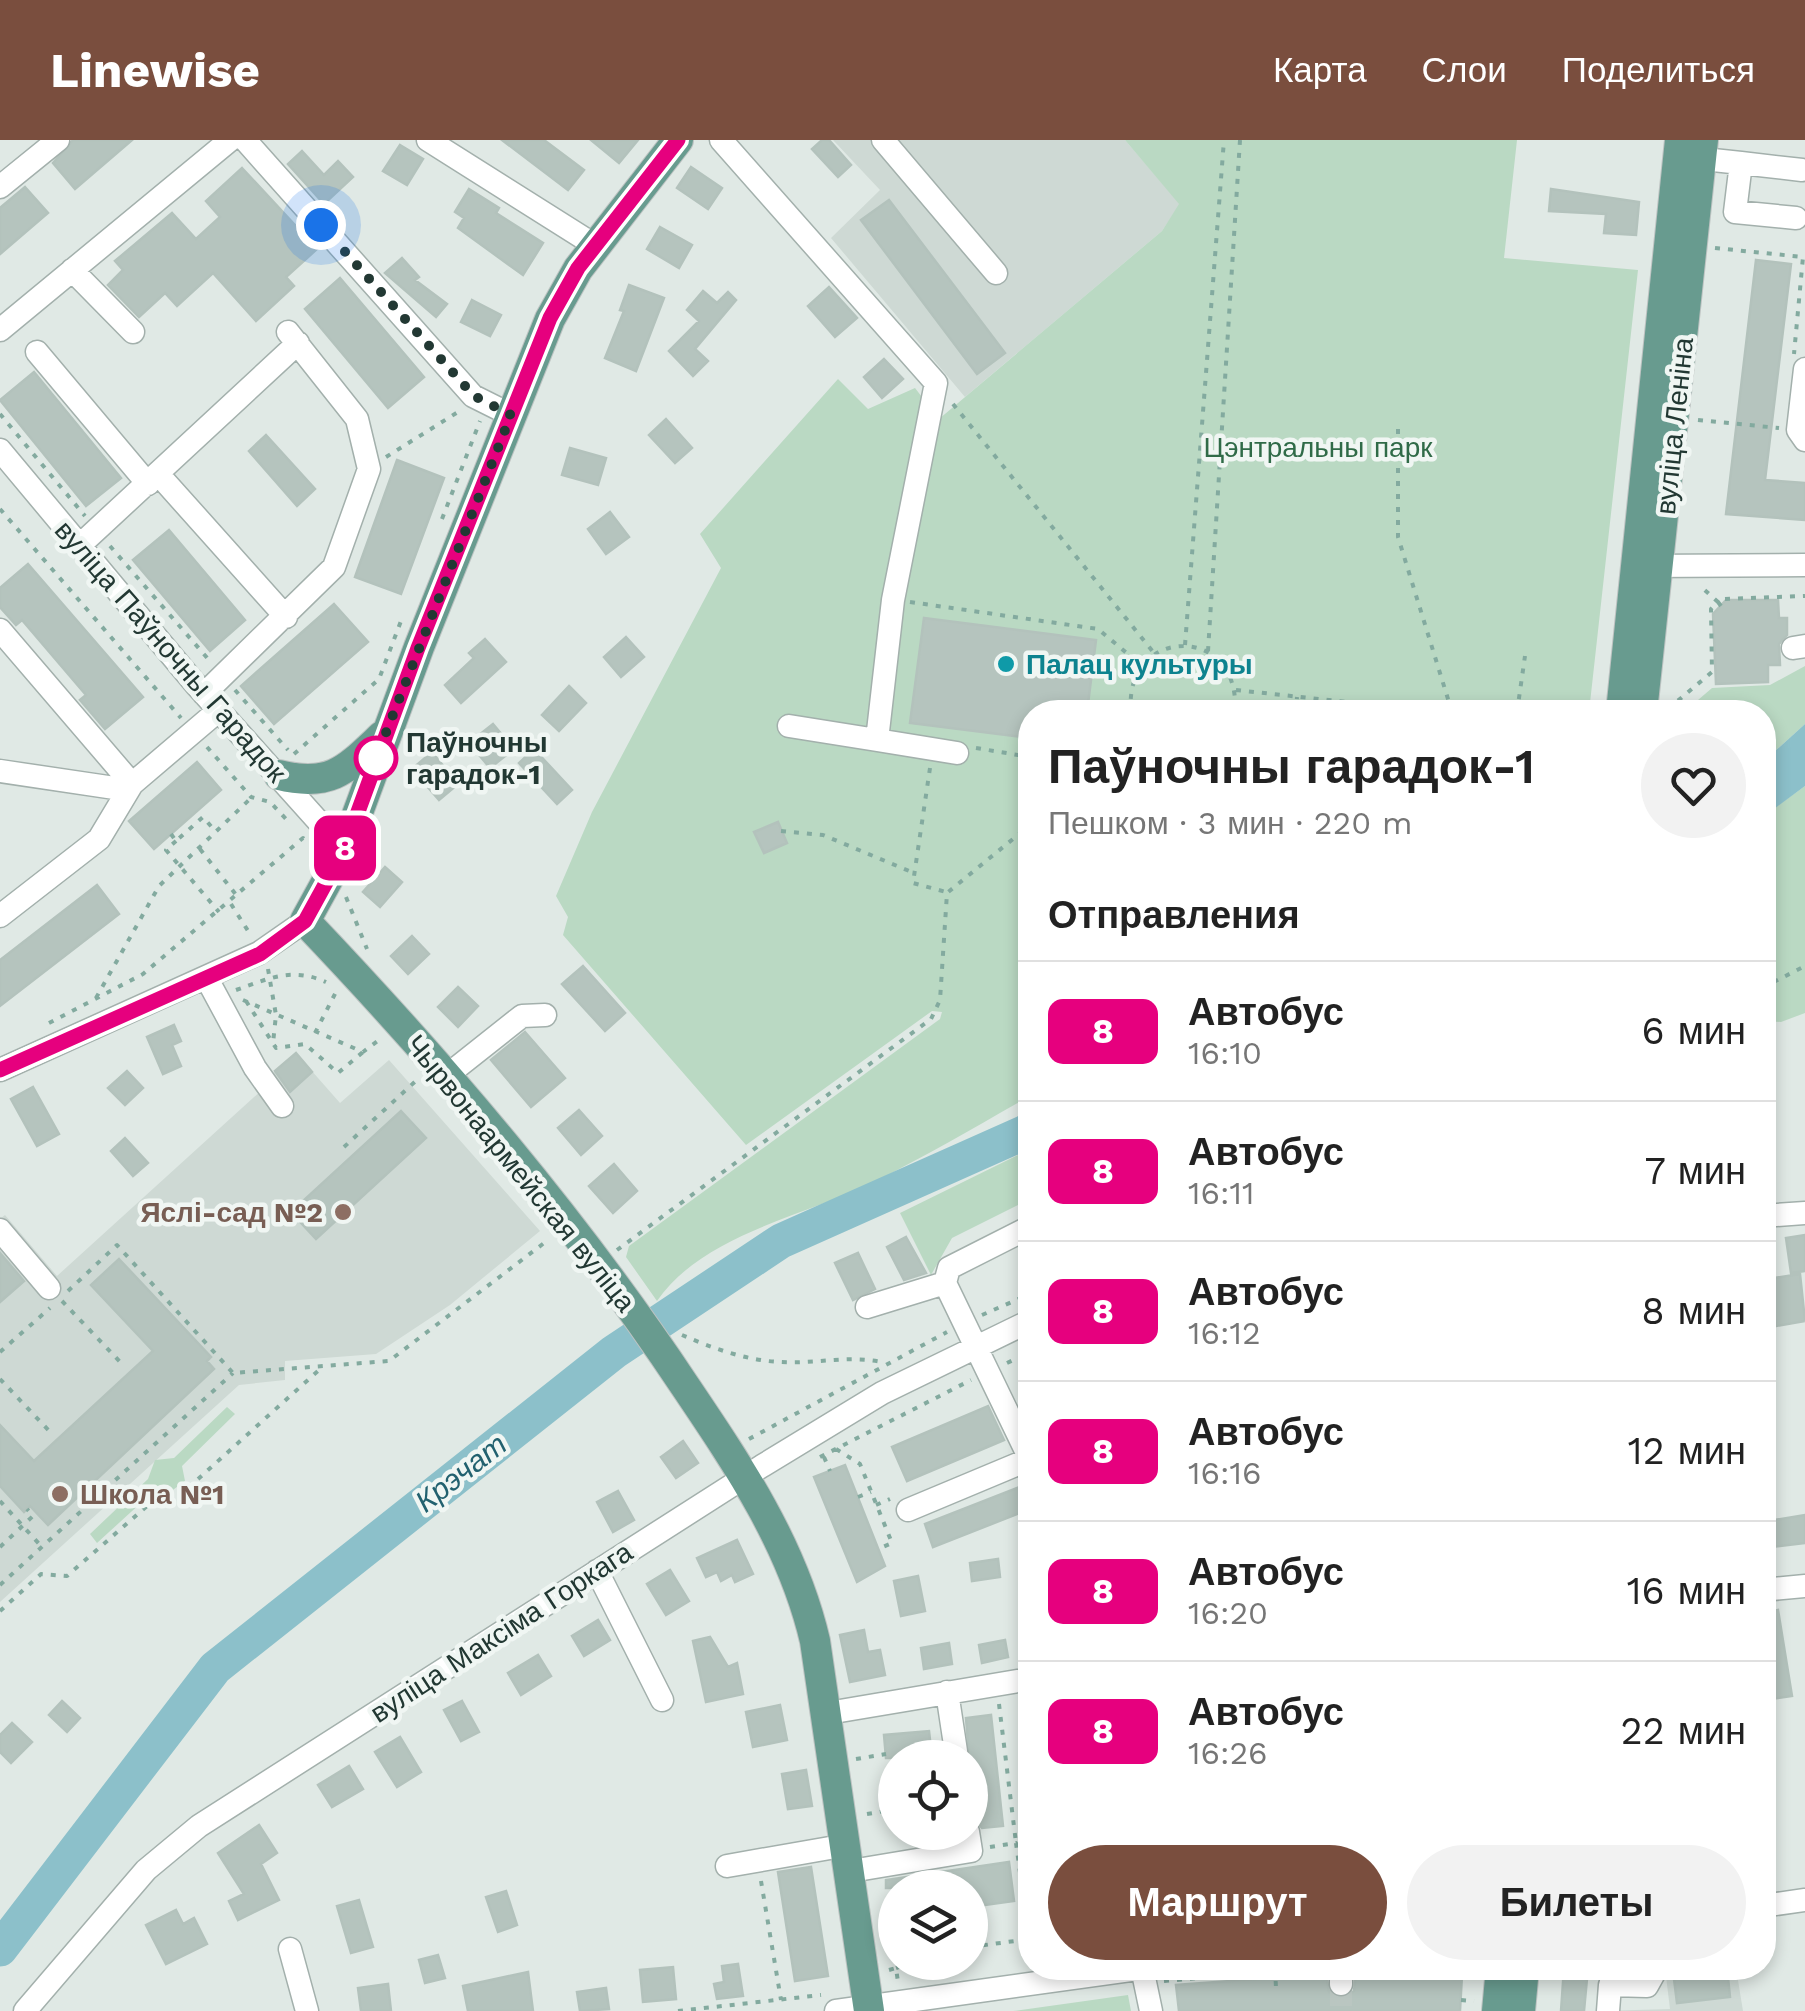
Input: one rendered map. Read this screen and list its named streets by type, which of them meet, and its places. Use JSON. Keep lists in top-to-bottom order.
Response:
{
  "streets": {
    "main road": ["вуліца Леніна", "Чырвонаармейская вуліца"],
    "street": ["вуліца Паўночны Гарадок", "вуліца Максіма Горкага"]
  },
  "crossings": [
    ["Чырвонаармейская вуліца", "вуліца Максіма Горкага"]
  ],
  "water": ["Крэчат"],
  "parks": ["Цэнтральны парк"],
  "places": [
    "Палац культуры",
    "Паўночны гарадок-1",
    "Яслі-сад №2",
    "Школа №1"
  ],
  "lines": ["bus line 8"],
  "page": {
    "header": "Linewise",
    "nav": ["Карта", "Слои", "Поделиться"],
    "on_map": "8",
    "heading": [
      ["Паўночны гарадок-1", "Пешком · 3 мин · 220 m"],
      "Отправления"
    ],
    "list": [
      {
        "mark": "8",
        "name": "Автобус",
        "note": "16:10",
        "value": "6 мин"
      },
      {
        "mark": "8",
        "name": "Автобус",
        "note": "16:11",
        "value": "7 мин"
      },
      {
        "mark": "8",
        "name": "Автобус",
        "note": "16:12",
        "value": "8 мин"
      },
      {
        "mark": "8",
        "name": "Автобус",
        "note": "16:16",
        "value": "12 мин"
      },
      {
        "mark": "8",
        "name": "Автобус",
        "note": "16:20",
        "value": "16 мин"
      },
      {
        "mark": "8",
        "name": "Автобус",
        "note": "16:26",
        "value": "22 мин"
      }
    ],
    "buttons": ["Маршрут", "Билеты"]
  }
}
